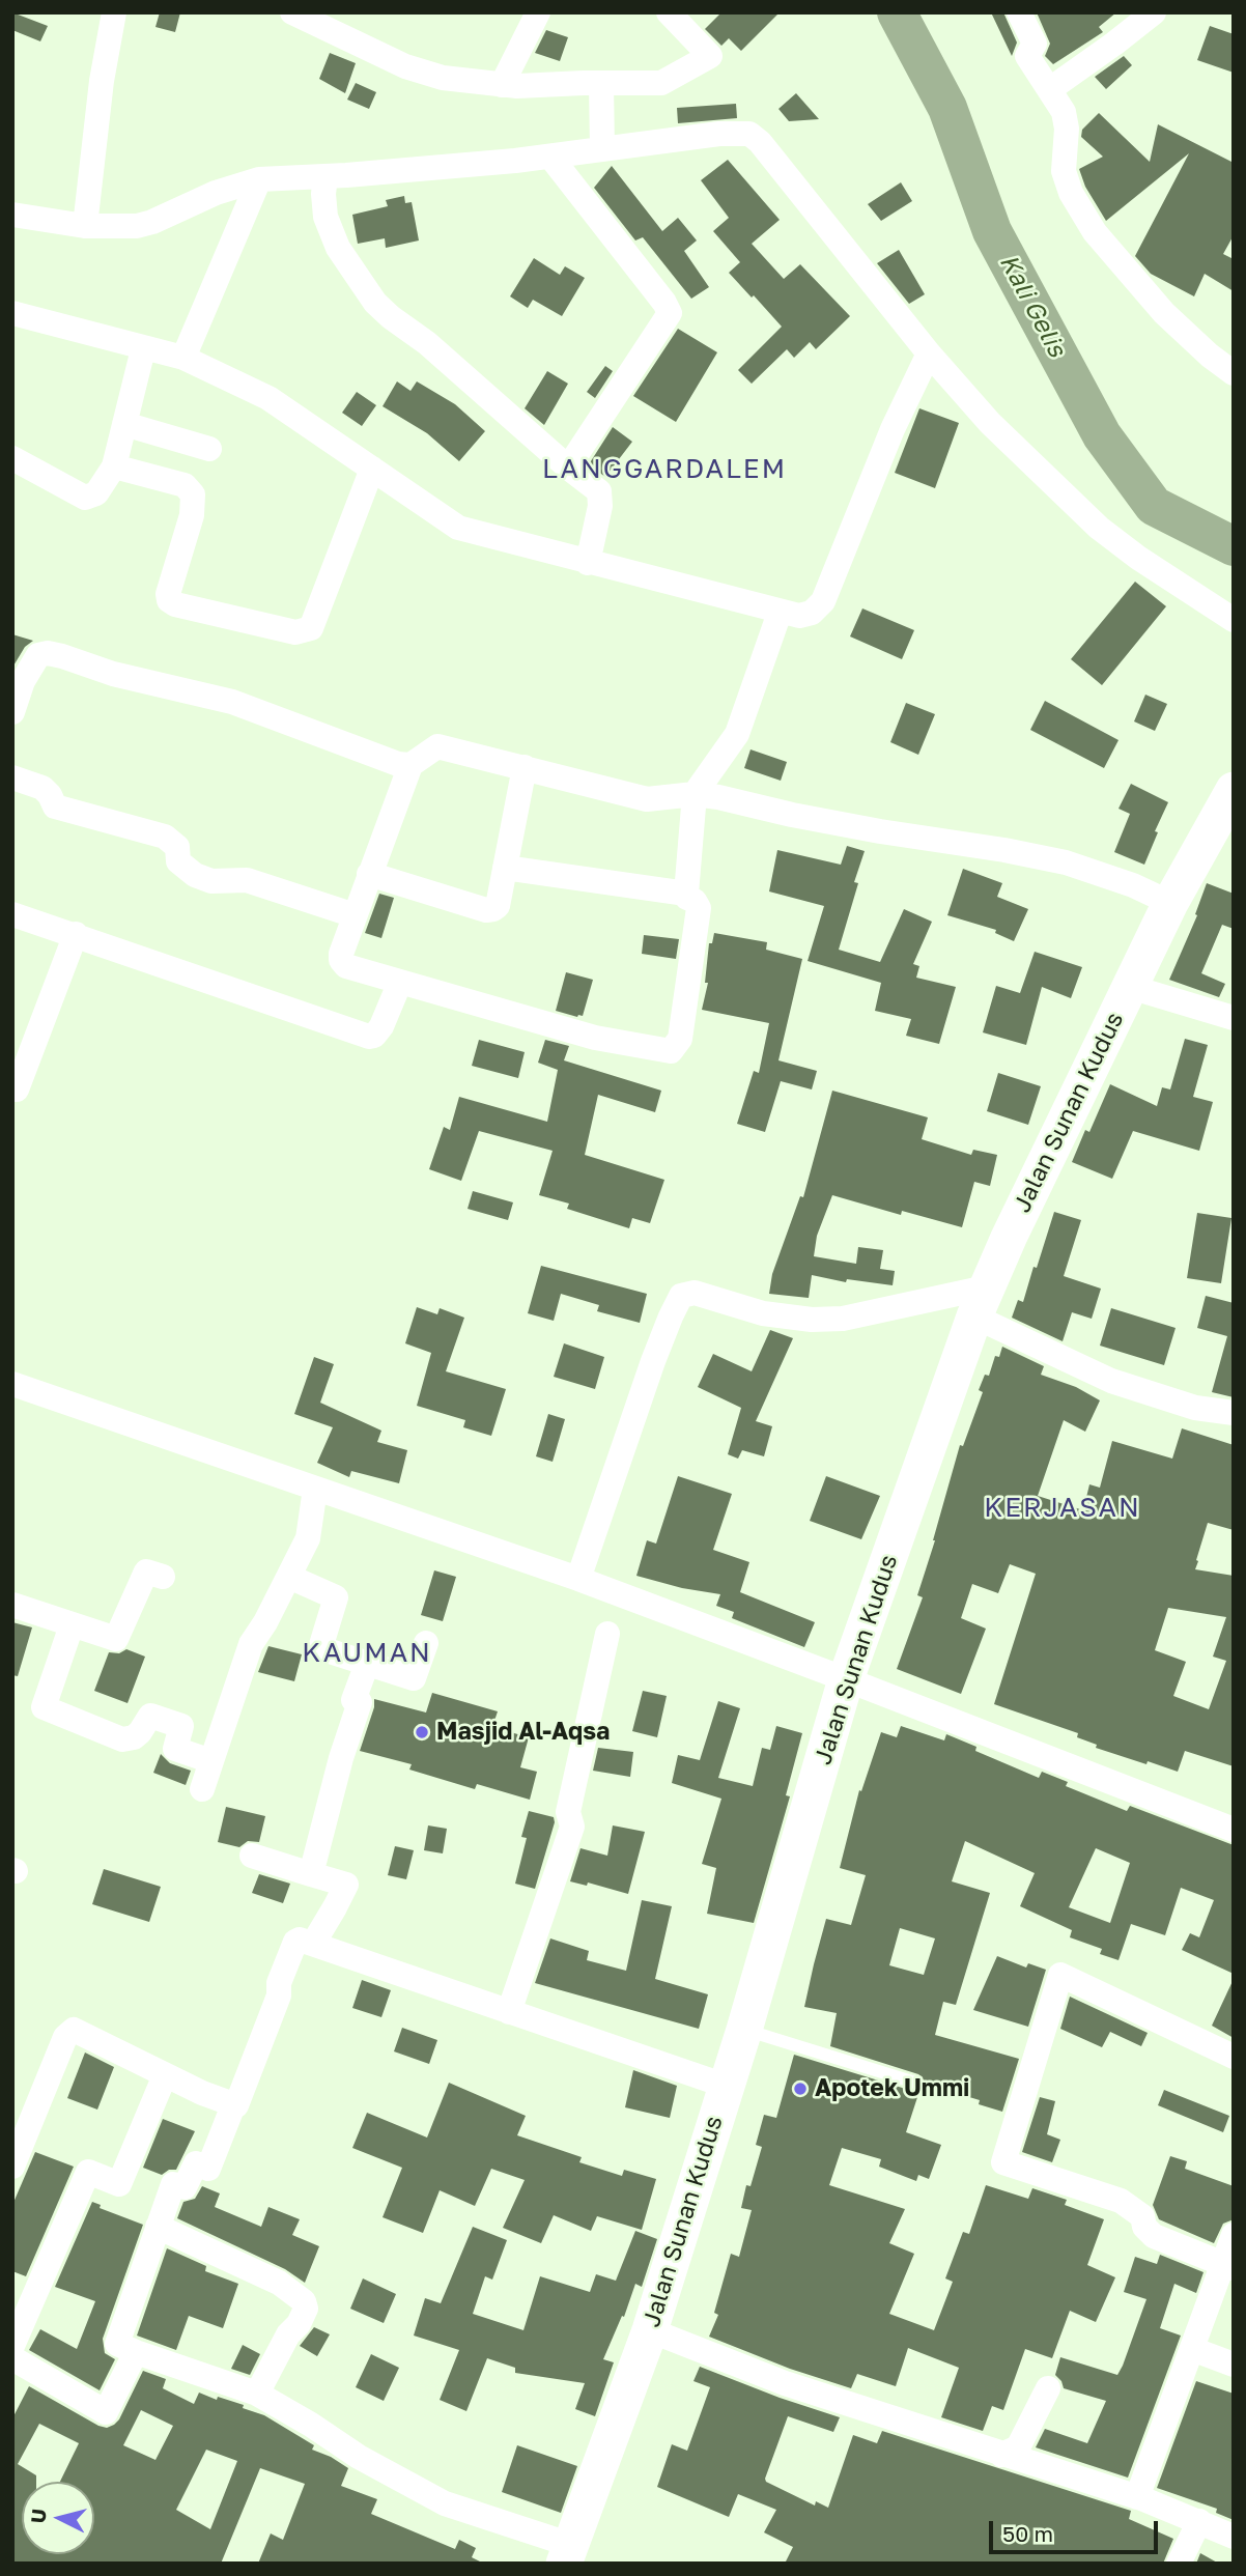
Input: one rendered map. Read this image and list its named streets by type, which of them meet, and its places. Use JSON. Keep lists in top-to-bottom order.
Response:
{
  "streets": {
    "main road": ["Jalan Sunan Kudus"]
  },
  "districts": ["LANGGARDALEM", "KERJASAN", "KAUMAN"],
  "water": ["Kali Gelis"],
  "places": ["Masjid Al-Aqsa", "Apotek Ummi"],
  "scale_bar": "50 m",
  "north": "left"
}
